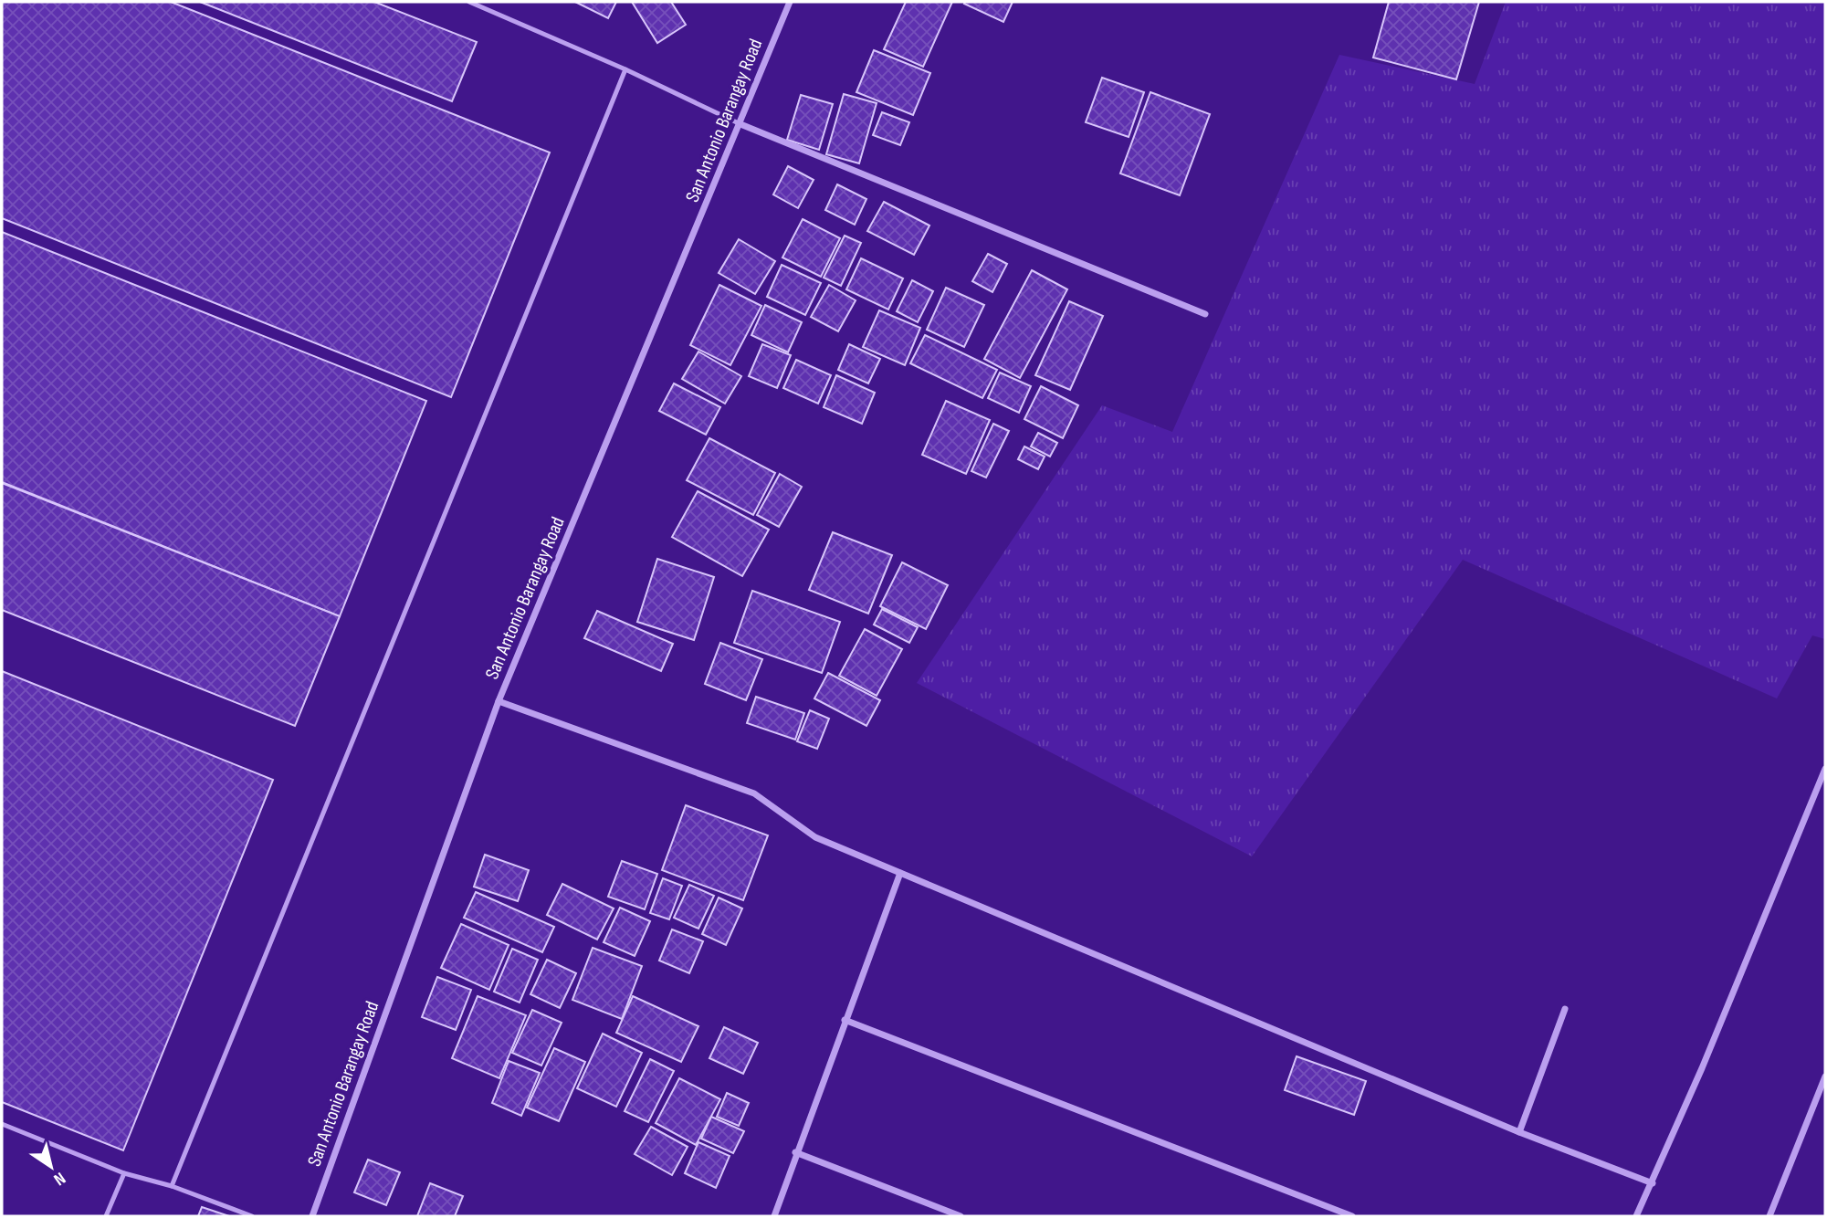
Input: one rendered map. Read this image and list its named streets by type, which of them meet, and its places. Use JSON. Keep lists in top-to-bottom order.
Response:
{
  "streets": {
    "street": ["San Antonio Barangay Road"]
  },
  "north": "bottom right"
}
